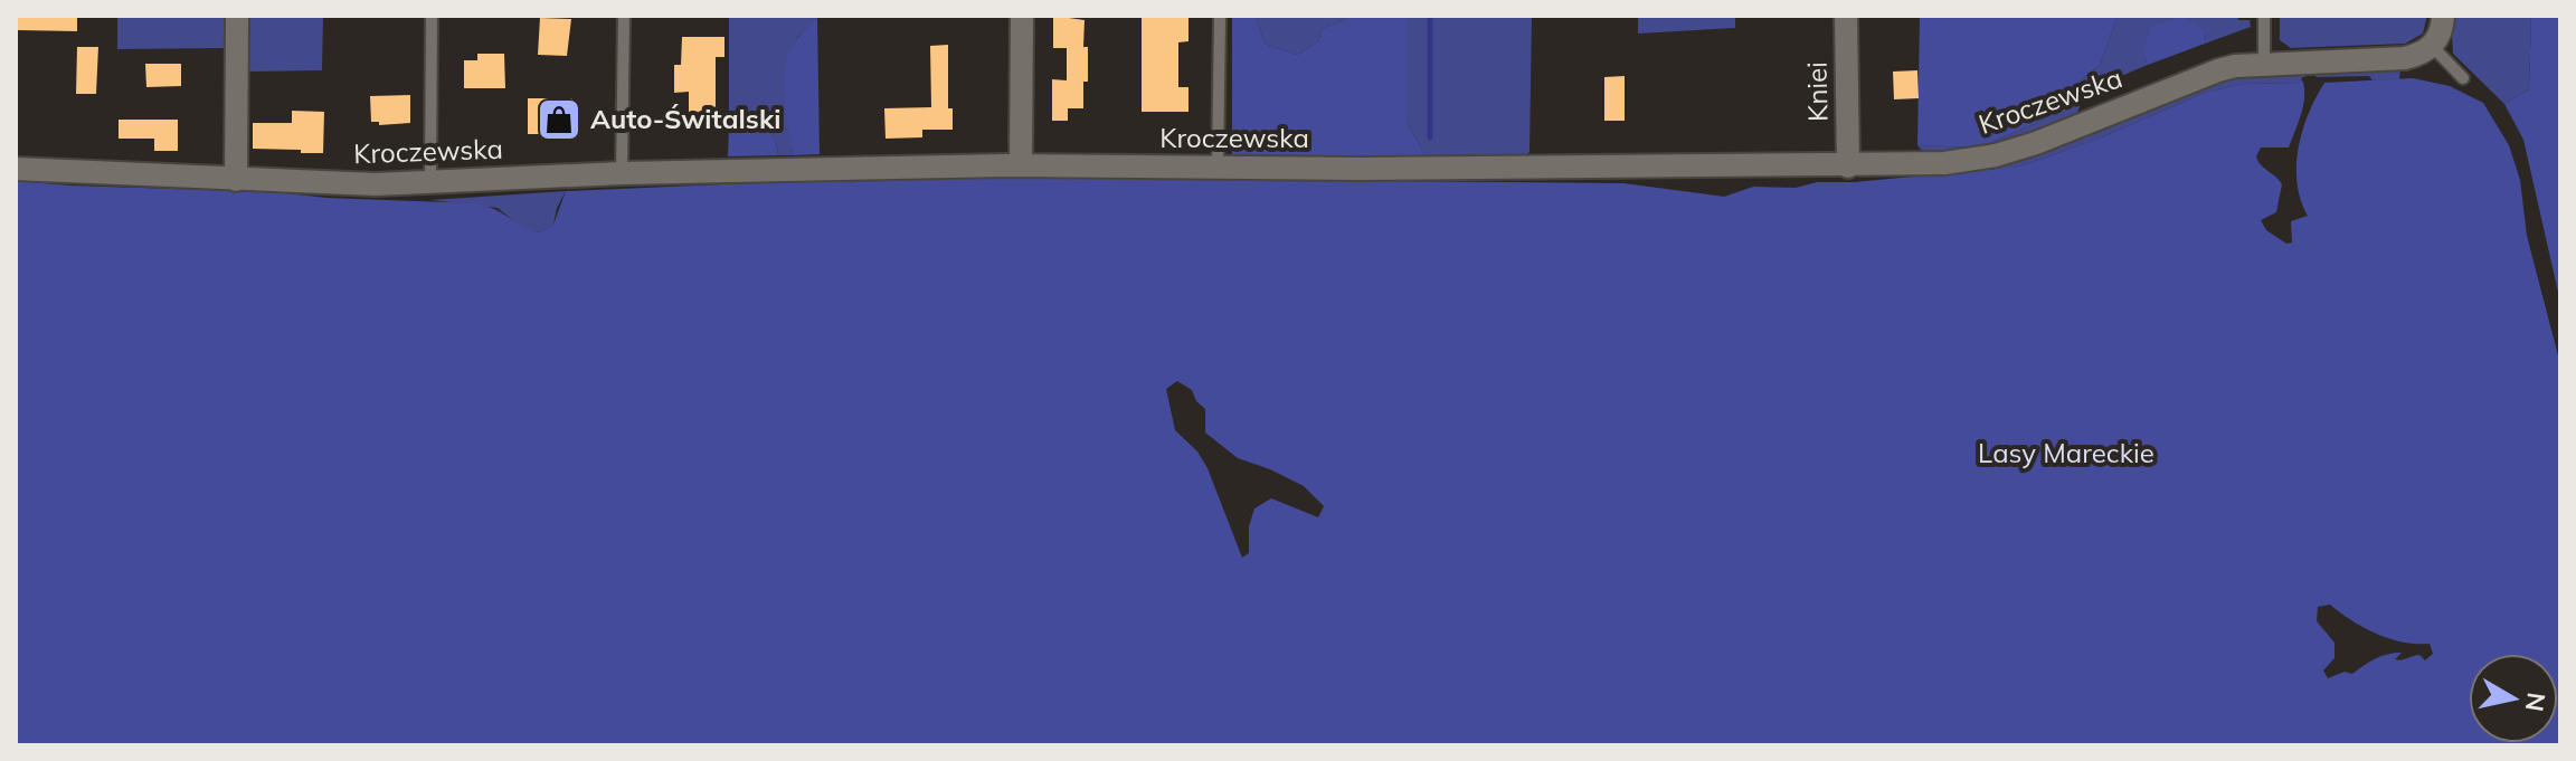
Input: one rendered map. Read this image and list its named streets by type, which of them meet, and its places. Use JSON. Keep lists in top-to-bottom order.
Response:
{
  "streets": {
    "street": ["Kniei", "Kroczewska"]
  },
  "crossings": [
    ["Kniei", "Kroczewska"]
  ],
  "parks": ["Lasy Mareckie"],
  "places": {
    "shop": ["Auto-Świtalski"]
  },
  "north": "right"
}
